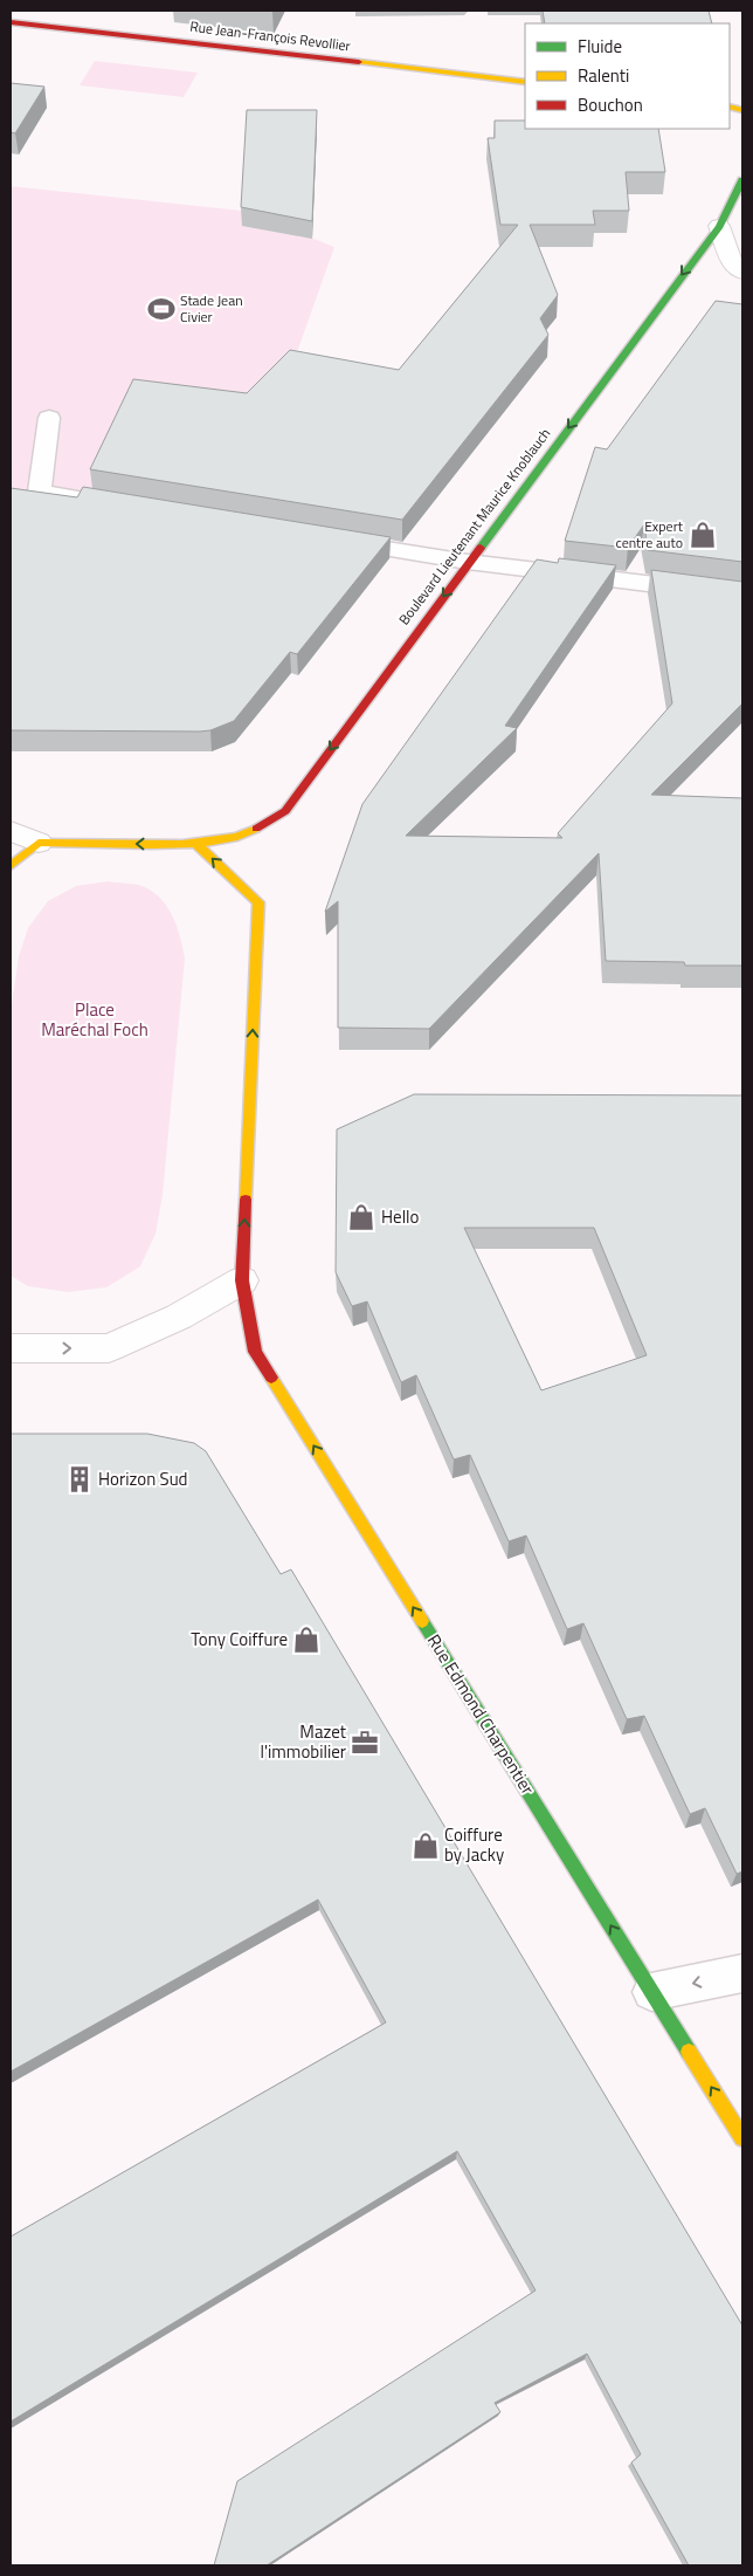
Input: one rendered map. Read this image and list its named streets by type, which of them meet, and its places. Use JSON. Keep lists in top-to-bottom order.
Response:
{
  "streets": {
    "street": ["Rue Jean-François Revollier", "Boulevard Lieutenant Maurice Knoblauch", "Rue Edmond Charpentier"]
  },
  "one_way": ["Boulevard Lieutenant Maurice Knoblauch", "Rue Edmond Charpentier"],
  "parks": ["Place Maréchal Foch"],
  "places": {
    "sports": ["Stade Jean Civier"],
    "shop": [
      "Expert centre auto",
      "Hello",
      "Tony Coiffure",
      "Coiffure by Jacky"
    ],
    "building": ["Horizon Sud"],
    "office": ["Mazet l'immobilier"]
  },
  "legend": ["Fluide", "Ralenti", "Bouchon"]
}
